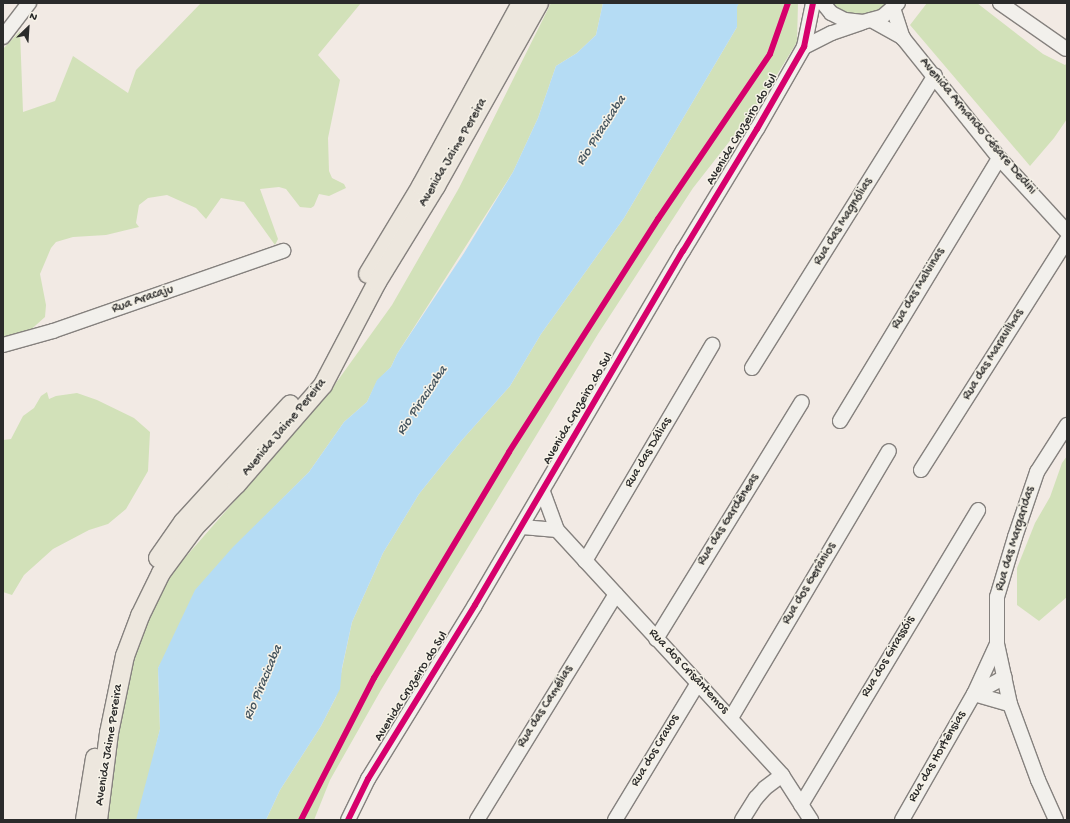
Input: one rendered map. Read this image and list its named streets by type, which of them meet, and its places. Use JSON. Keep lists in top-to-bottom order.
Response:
{
  "streets": {
    "main road": ["Avenida Jaime Pereira"],
    "street": [
      "Avenida Armando Césare Dedini",
      "Avenida Cruzeiro do Sul",
      "Rua das Magnólias",
      "Rua das Malvinas",
      "Rua Aracaju",
      "Rua das Maravilhas",
      "Rua das Dálias",
      "Rua das Gardêneas",
      "Rua das Margaridas",
      "Rua dos Gerânios",
      "Rua dos Girassóis",
      "Rua dos Crisântemos",
      "Rua das Camélias",
      "Rua dos Cravos",
      "Rua das Hortênsias"
    ]
  },
  "crossings": [
    ["Avenida Armando Césare Dedini", "Rua das Magnólias"],
    ["Avenida Armando Césare Dedini", "Rua das Malvinas"],
    ["Avenida Cruzeiro do Sul", "Rua dos Crisântemos"],
    ["Rua das Dálias", "Rua dos Crisântemos"],
    ["Rua das Gardêneas", "Rua dos Crisântemos"],
    ["Rua das Margaridas", "Rua das Hortênsias"],
    ["Rua dos Gerânios", "Rua dos Crisântemos"],
    ["Rua dos Girassóis", "Rua dos Crisântemos"],
    ["Rua dos Crisântemos", "Rua das Camélias"],
    ["Rua dos Crisântemos", "Rua dos Cravos"]
  ],
  "water": ["Rio Piracicaba"],
  "north": "top right"
}
